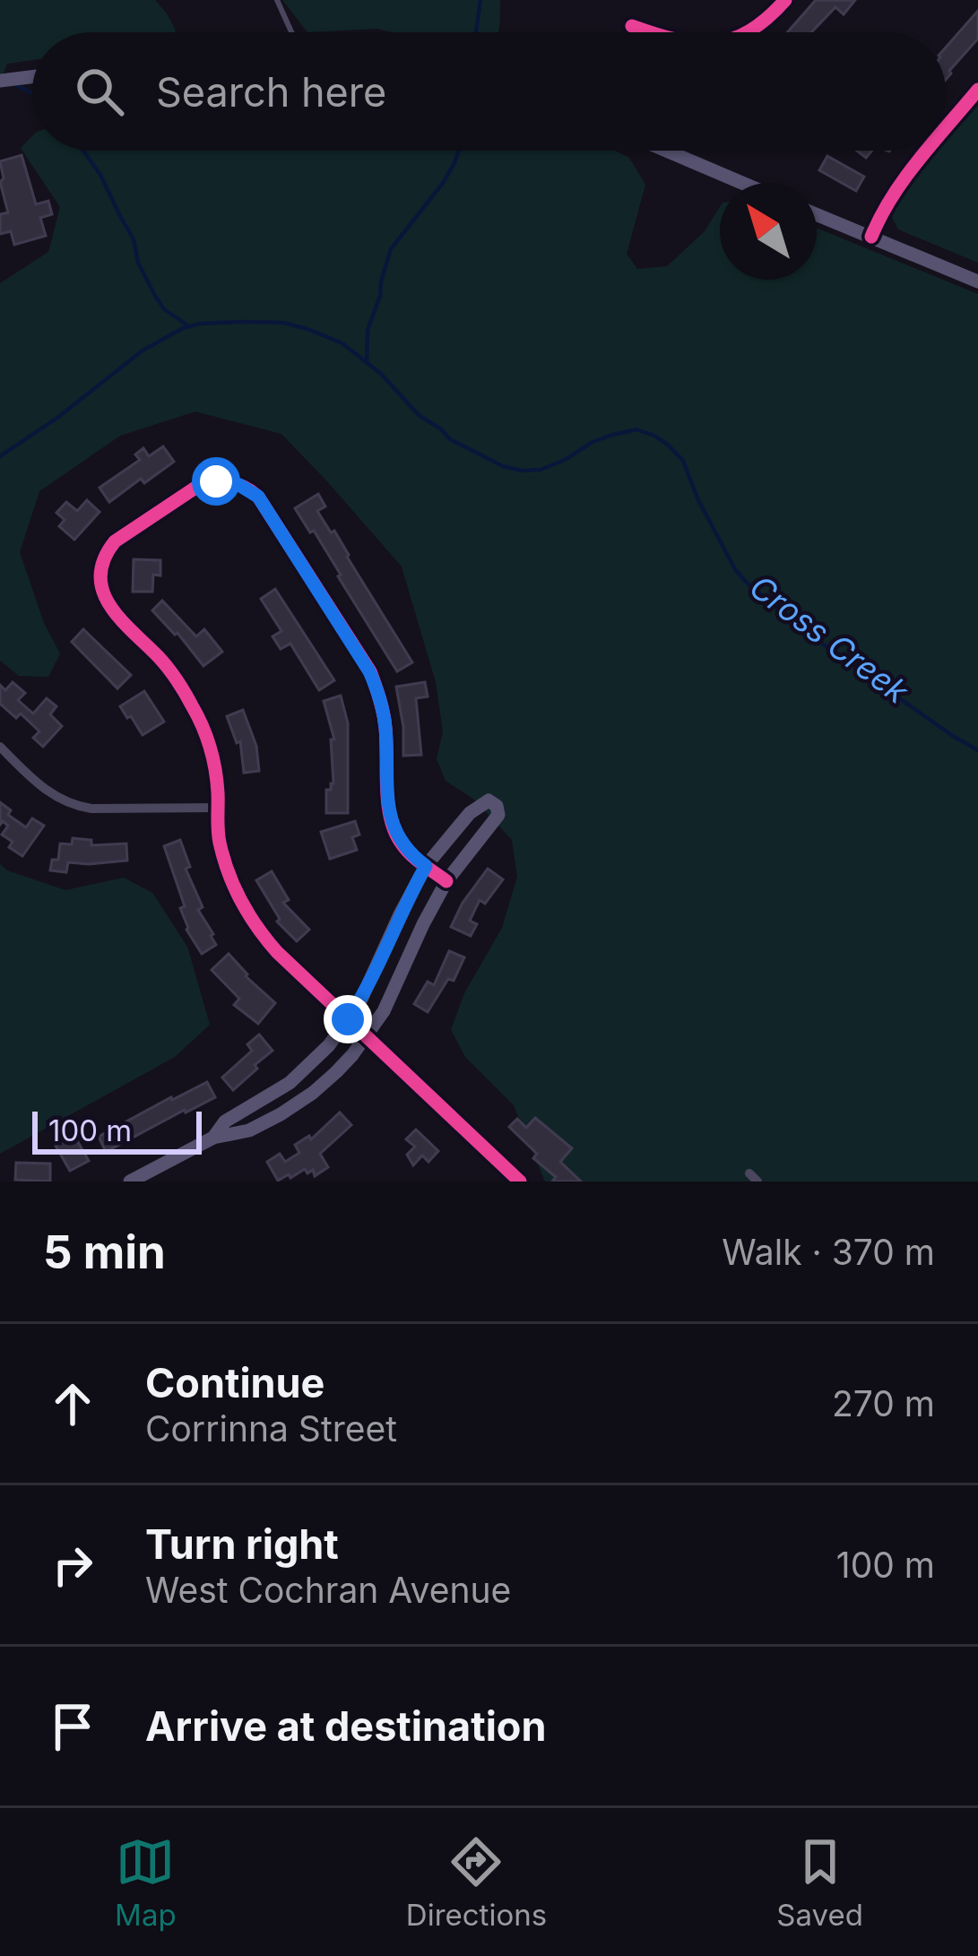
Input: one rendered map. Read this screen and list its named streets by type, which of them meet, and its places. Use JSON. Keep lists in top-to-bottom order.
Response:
{
  "water": ["Cross Creek"],
  "scale_bar": "100 m",
  "north": "top left",
  "page": {
    "search": "Search here",
    "scale": "100 m",
    "heading": ["5 min", "Walk · 370 m"],
    "list": [
      ["Continue", "Corrinna Street", "270 m"],
      ["Turn right", "West Cochran Avenue", "100 m"],
      "Arrive at destination"
    ],
    "nav": ["Map", "Directions", "Saved"]
  }
}
